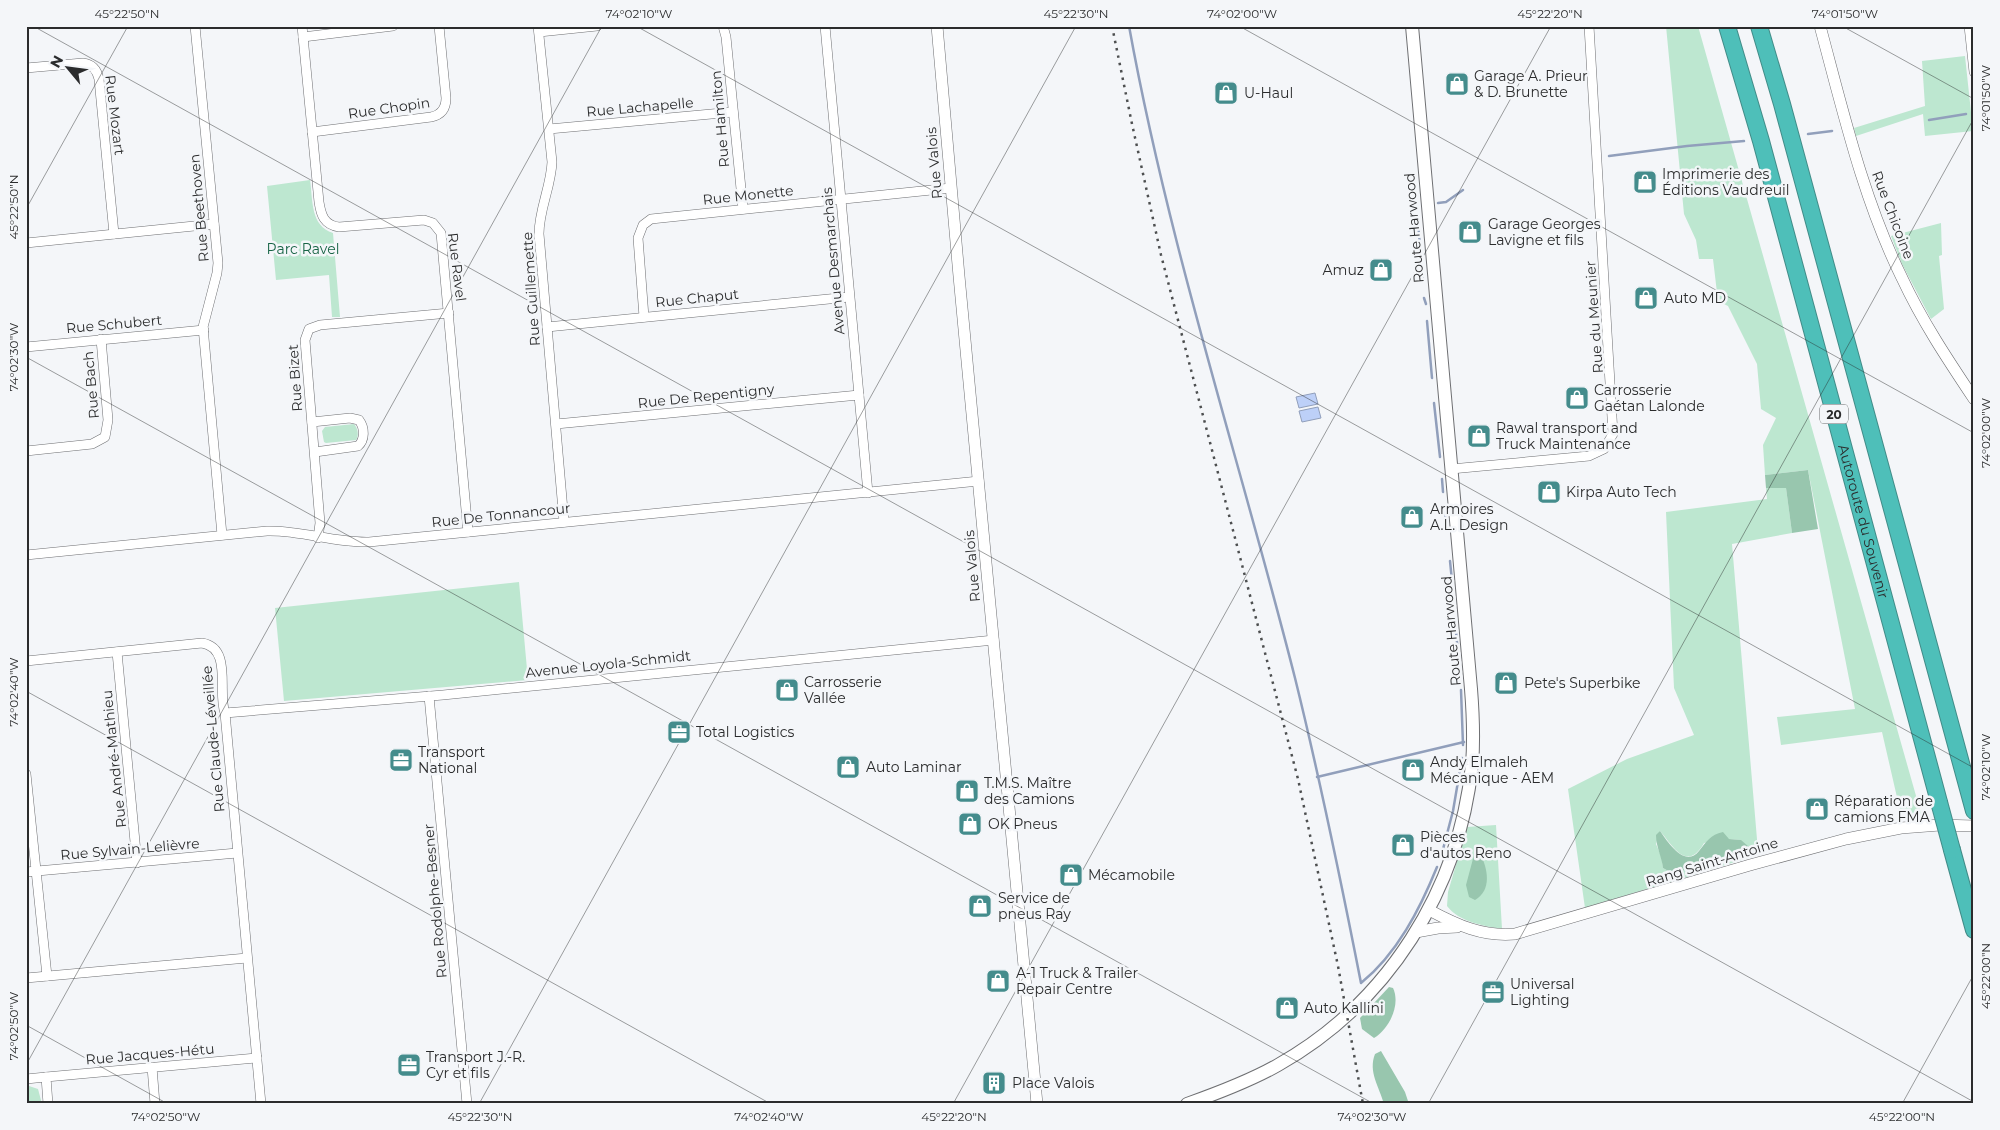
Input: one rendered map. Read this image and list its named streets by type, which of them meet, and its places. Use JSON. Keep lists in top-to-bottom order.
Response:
{
  "streets": {
    "highway": ["20", "Autoroute du Souvenir"],
    "main road": ["Route Harwood"],
    "street": [
      "Rue Lachapelle",
      "Rue Chopin",
      "Rue Mozart",
      "Rue Hamilton",
      "Rue Valois",
      "Rue Monette",
      "Rue Beethoven",
      "Rue Chicoine",
      "Avenue Desmarchais",
      "Rue Ravel",
      "Rue Guillemette",
      "Rue Chaput",
      "Rue du Meunier",
      "Rue Schubert",
      "Rue Bizet",
      "Rue Bach",
      "Rue De Repentigny",
      "Rue De Tonnancour",
      "Avenue Loyola-Schmidt",
      "Rue Claude-Léveillée",
      "Rue André-Mathieu",
      "Rue Sylvain-Lelièvre",
      "Rang Saint-Antoine",
      "Rue Rodolphe-Besner",
      "Rue Jacques-Hétu"
    ]
  },
  "crossings": [
    ["Rue Lachapelle", "Rue Hamilton"],
    ["Rue Lachapelle", "Rue Guillemette"],
    ["Rue Chopin", "Rue Ravel"],
    ["Rue Hamilton", "Rue Monette"],
    ["Rue Valois", "Rue Monette"],
    ["Rue Valois", "Rue De Tonnancour"],
    ["Rue Valois", "Avenue Loyola-Schmidt"],
    ["Rue Monette", "Avenue Desmarchais"],
    ["Rue Monette", "Rue Chaput"],
    ["Rue Beethoven", "Rue Schubert"],
    ["Rue Beethoven", "Rue De Tonnancour"],
    ["Route Harwood", "Rue du Meunier"],
    ["Route Harwood", "Rang Saint-Antoine"],
    ["Avenue Desmarchais", "Rue Chaput"],
    ["Avenue Desmarchais", "Rue De Repentigny"],
    ["Avenue Desmarchais", "Rue De Tonnancour"],
    ["Rue Ravel", "Rue Bizet"],
    ["Rue Ravel", "Rue De Tonnancour"],
    ["Rue Guillemette", "Rue Chaput"],
    ["Rue Guillemette", "Rue De Repentigny"],
    ["Rue Guillemette", "Rue De Tonnancour"],
    ["Rue Schubert", "Rue Bach"],
    ["Rue Bizet", "Rue De Tonnancour"],
    ["Avenue Loyola-Schmidt", "Rue Claude-Léveillée"],
    ["Avenue Loyola-Schmidt", "Rue Rodolphe-Besner"],
    ["Rue Claude-Léveillée", "Rue André-Mathieu"],
    ["Rue Claude-Léveillée", "Rue Sylvain-Lelièvre"],
    ["Rue Claude-Léveillée", "Rue Jacques-Hétu"],
    ["Rue André-Mathieu", "Rue Sylvain-Lelièvre"]
  ],
  "parks": ["Parc Ravel"],
  "places": {
    "shop": [
      "Garage A. Prieur & D. Brunette",
      "U-Haul",
      "Imprimerie des Éditions Vaudreuil",
      "Garage Georges Lavigne et fils",
      "Amuz",
      "Auto MD",
      "Carrosserie Gaétan Lalonde",
      "Rawal transport and Truck Maintenance",
      "Kirpa Auto Tech",
      "Armoires A.L. Design",
      "Pete's Superbike",
      "Carrosserie Vallée",
      "Auto Laminar",
      "Andy Elmaleh Mécanique - AEM",
      "T.M.S. Maître des Camions",
      "Réparation de camions FMA",
      "OK Pneus",
      "Pièces d'autos Reno",
      "Mécamobile",
      "Service de pneus Ray",
      "A-1 Truck & Trailer Repair Centre",
      "Auto Kallini"
    ],
    "office": [
      "Total Logistics",
      "Transport National",
      "Universal Lighting",
      "Transport J.-R. Cyr et fils"
    ],
    "building": ["Place Valois"]
  },
  "north": "top left",
  "coordinates": [
    "45°22'50\"N",
    "74°02'10\"W",
    "45°22'30\"N",
    "74°02'00\"W",
    "45°22'20\"N",
    "74°01'50\"W",
    "74°02'30\"W",
    "74°02'40\"W",
    "45°22'00\"N",
    "74°02'50\"W"
  ]
}
